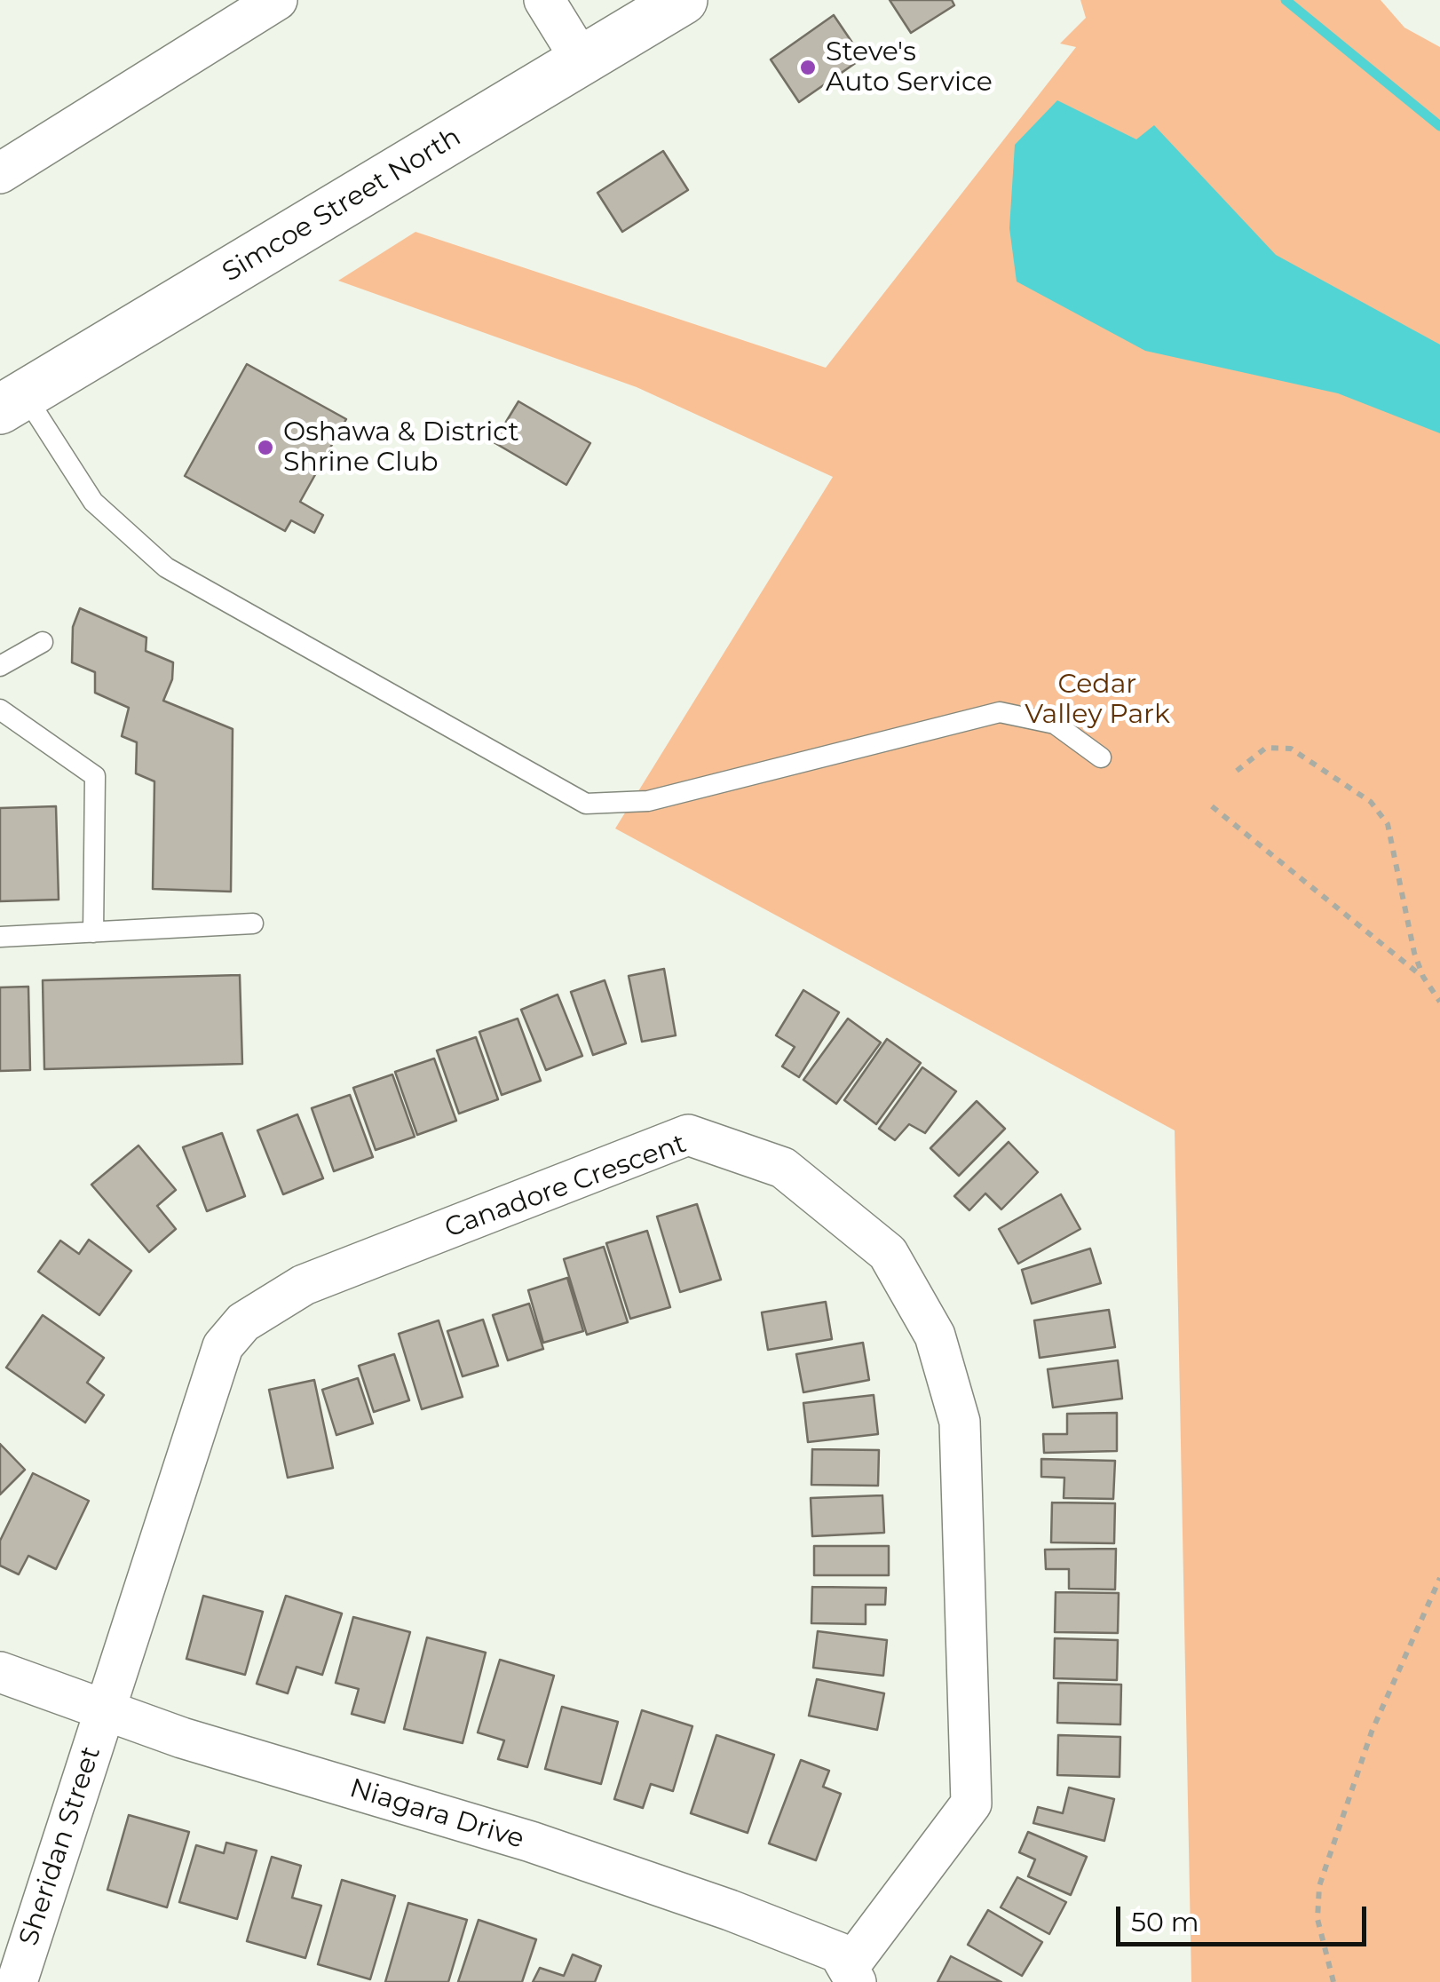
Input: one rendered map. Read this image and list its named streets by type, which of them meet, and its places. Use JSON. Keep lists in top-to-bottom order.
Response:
{
  "streets": {
    "main road": ["Simcoe Street North"],
    "street": ["Canadore Crescent", "Niagara Drive", "Sheridan Street"]
  },
  "crossings": [
    ["Canadore Crescent", "Niagara Drive"],
    ["Canadore Crescent", "Sheridan Street"],
    ["Niagara Drive", "Sheridan Street"]
  ],
  "parks": ["Cedar Valley Park"],
  "places": ["Steve's Auto Service", "Oshawa & District Shrine Club"],
  "scale_bar": "50 m"
}
